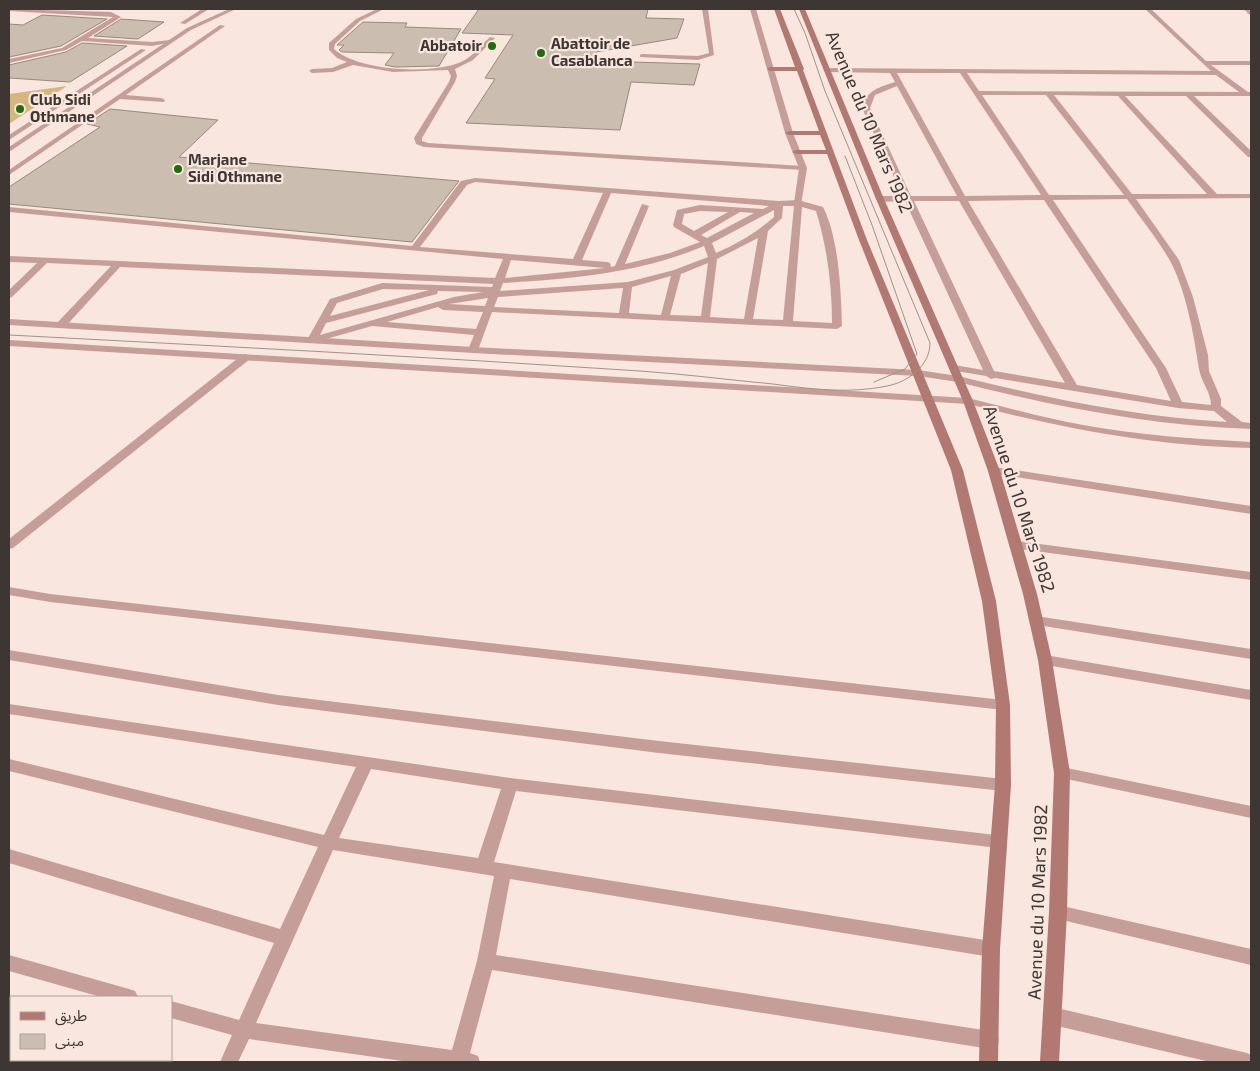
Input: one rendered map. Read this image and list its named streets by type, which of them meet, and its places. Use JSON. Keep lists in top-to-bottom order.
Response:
{
  "streets": {
    "main road": ["Avenue du 10 Mars 1982"]
  },
  "places": [
    "Abbatoir",
    "Abattoir de Casablanca",
    "Club Sidi Othmane",
    "Marjane Sidi Othmane"
  ],
  "legend": ["طريق", "مبنى"]
}
